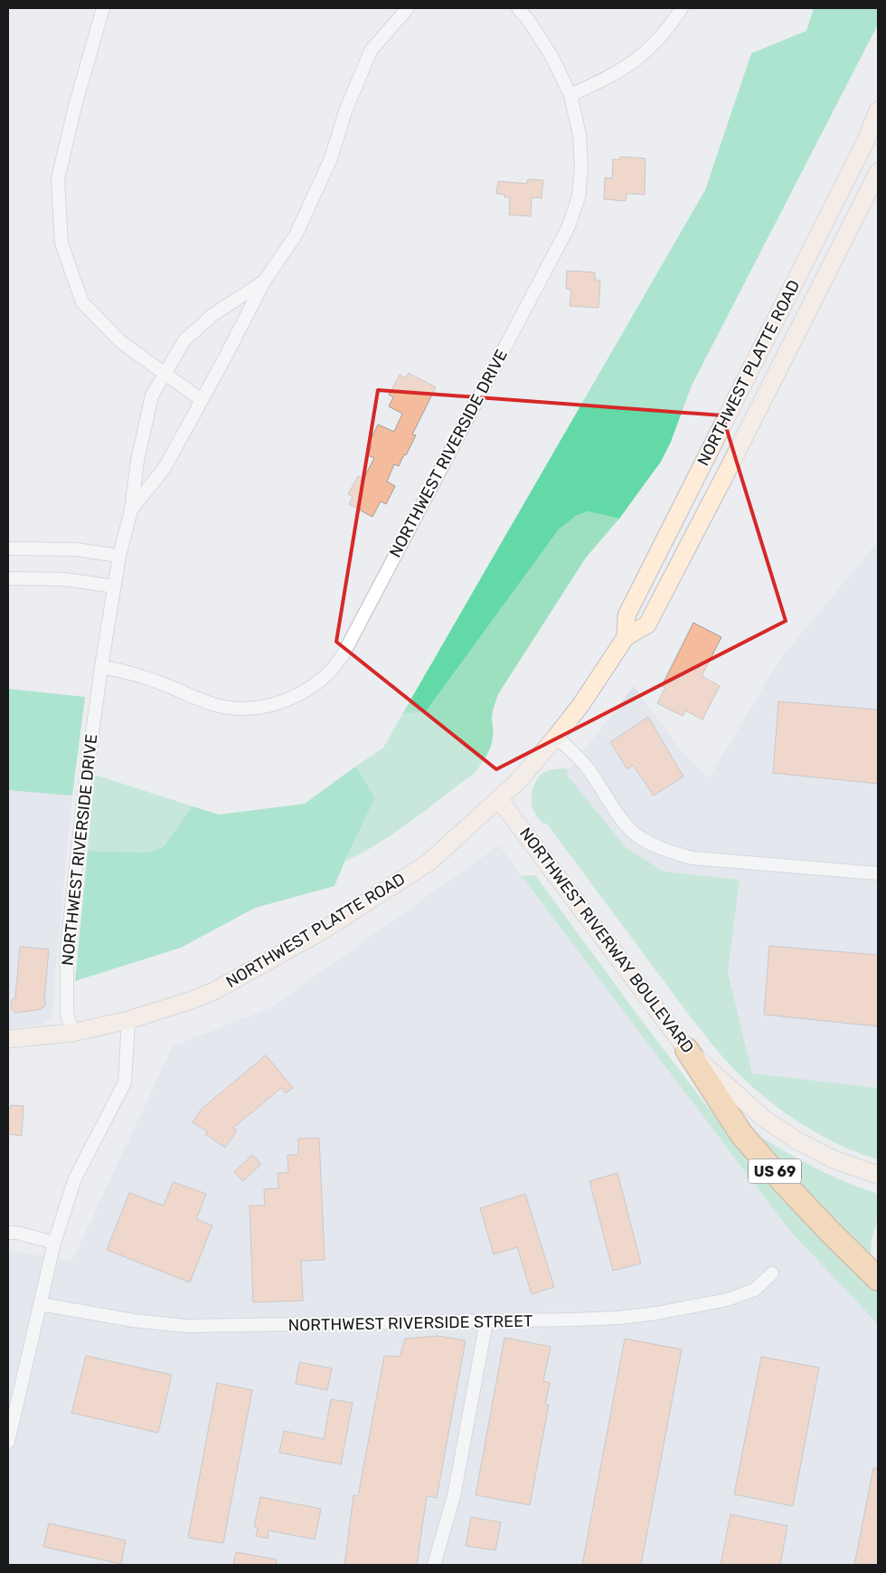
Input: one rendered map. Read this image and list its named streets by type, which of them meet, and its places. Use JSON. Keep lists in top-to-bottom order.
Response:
{
  "streets": {
    "highway": ["US 69"],
    "main road": ["NORTHWEST PLATTE ROAD", "NORTHWEST RIVERWAY BOULEVARD"],
    "street": ["NORTHWEST RIVERSIDE DRIVE", "NORTHWEST RIVERSIDE STREET"]
  },
  "crossings": [
    ["NORTHWEST PLATTE ROAD", "NORTHWEST RIVERSIDE DRIVE"],
    ["NORTHWEST PLATTE ROAD", "NORTHWEST RIVERWAY BOULEVARD"],
    ["NORTHWEST RIVERWAY BOULEVARD", "US 69"]
  ]
}
